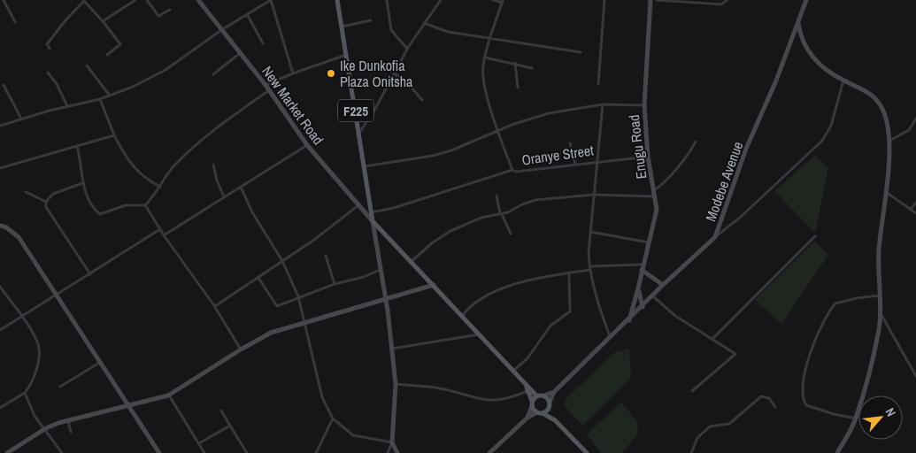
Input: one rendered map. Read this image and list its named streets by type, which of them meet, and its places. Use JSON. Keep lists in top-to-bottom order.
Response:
{
  "streets": {
    "main road": ["F225"],
    "street": [
      "New Market Road",
      "Enugu Road",
      "Oranye Street",
      "Modebe Avenue"
    ]
  },
  "crossings": [
    ["New Market Road", "F225"],
    ["Enugu Road", "Oranye Street"]
  ],
  "places": ["Ike Dunkofia Plaza Onitsha"],
  "north": "top right"
}
